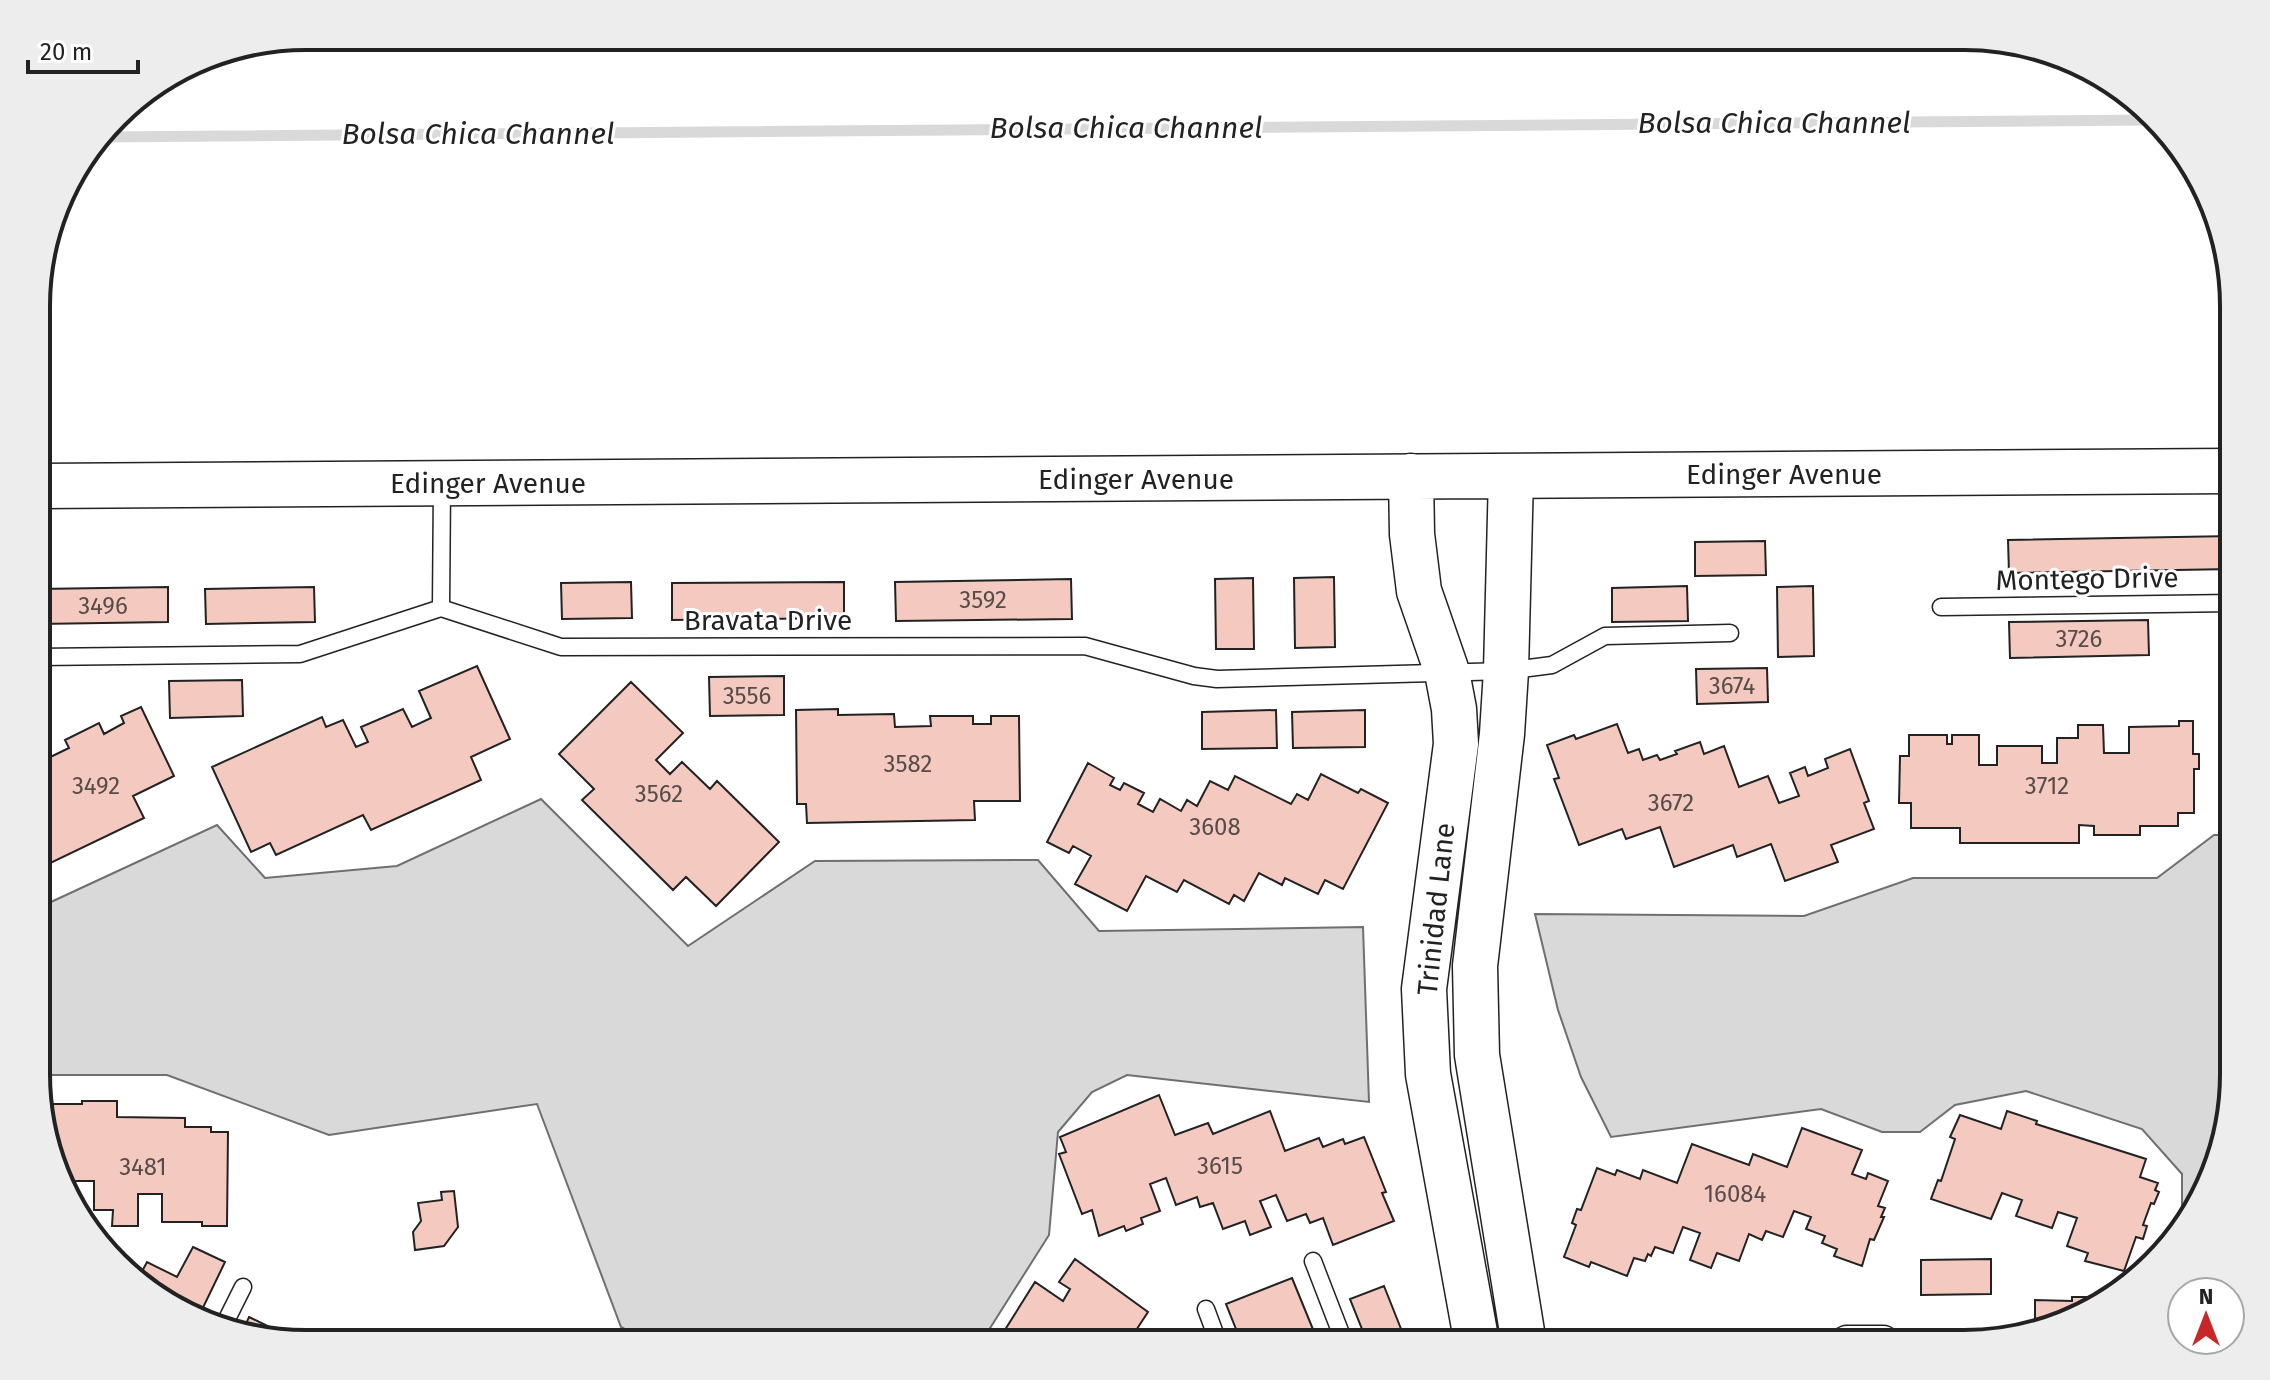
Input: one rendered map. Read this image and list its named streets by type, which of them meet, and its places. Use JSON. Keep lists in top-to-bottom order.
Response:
{
  "streets": {
    "street": ["Edinger Avenue", "Trinidad Lane"],
    "lane": ["Montego Drive", "Bravata Drive"]
  },
  "crossings": [
    ["Edinger Avenue", "Trinidad Lane"],
    ["Bravata Drive", "Trinidad Lane"]
  ],
  "water": ["Bolsa Chica Channel"],
  "house_numbers": [
    "3592",
    "3496",
    "3726",
    "3674",
    "3556",
    "3582",
    "3492",
    "3712",
    "3562",
    "3672",
    "3608",
    "3615",
    "3481",
    "16084"
  ],
  "scale_bar": "20 m",
  "north": "top"
}
